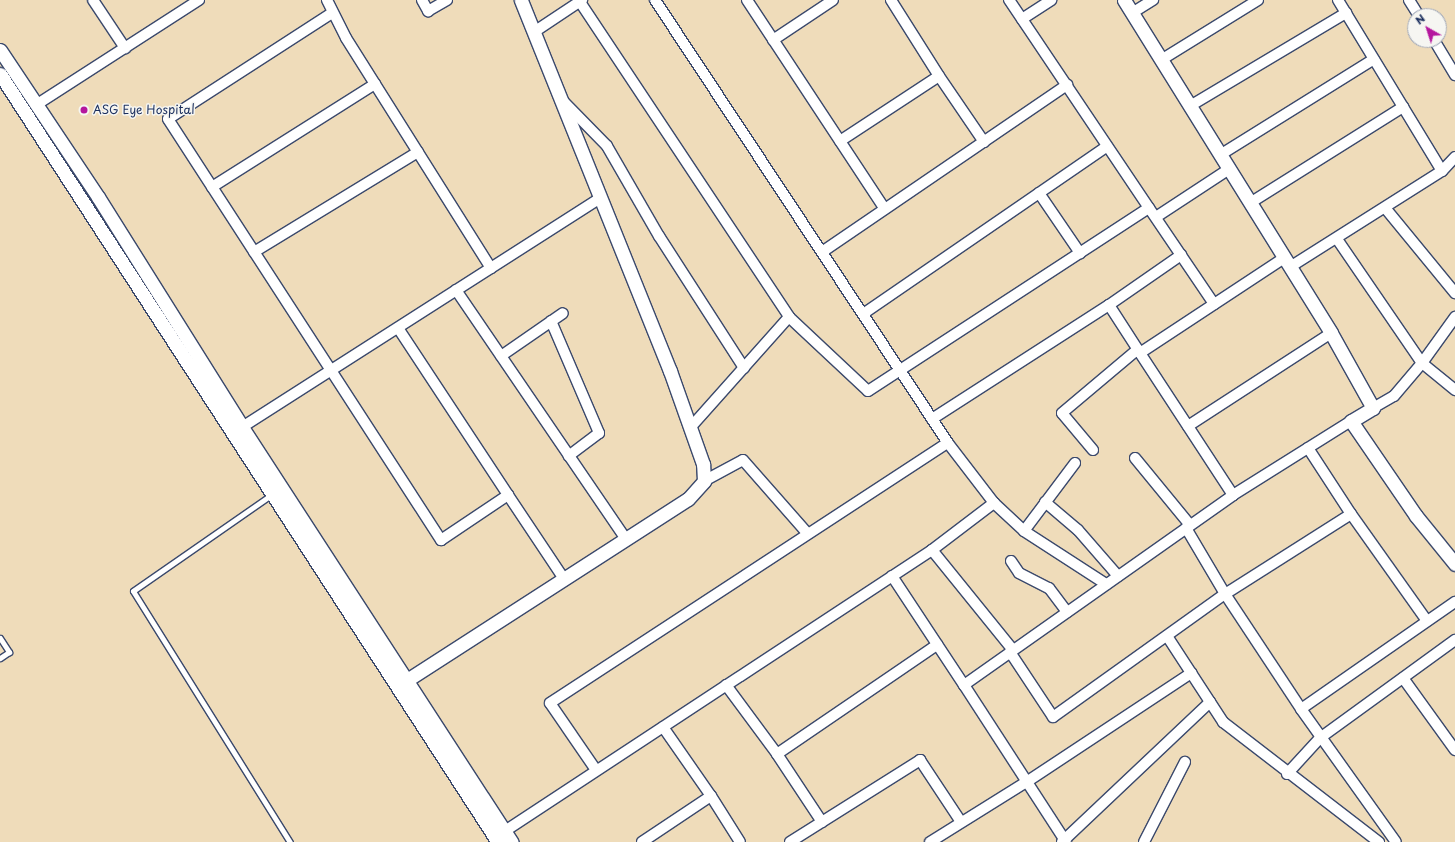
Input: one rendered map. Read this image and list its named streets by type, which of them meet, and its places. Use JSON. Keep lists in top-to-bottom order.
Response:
{
  "places": ["ASG Eye Hospital"],
  "north": "top left"
}
